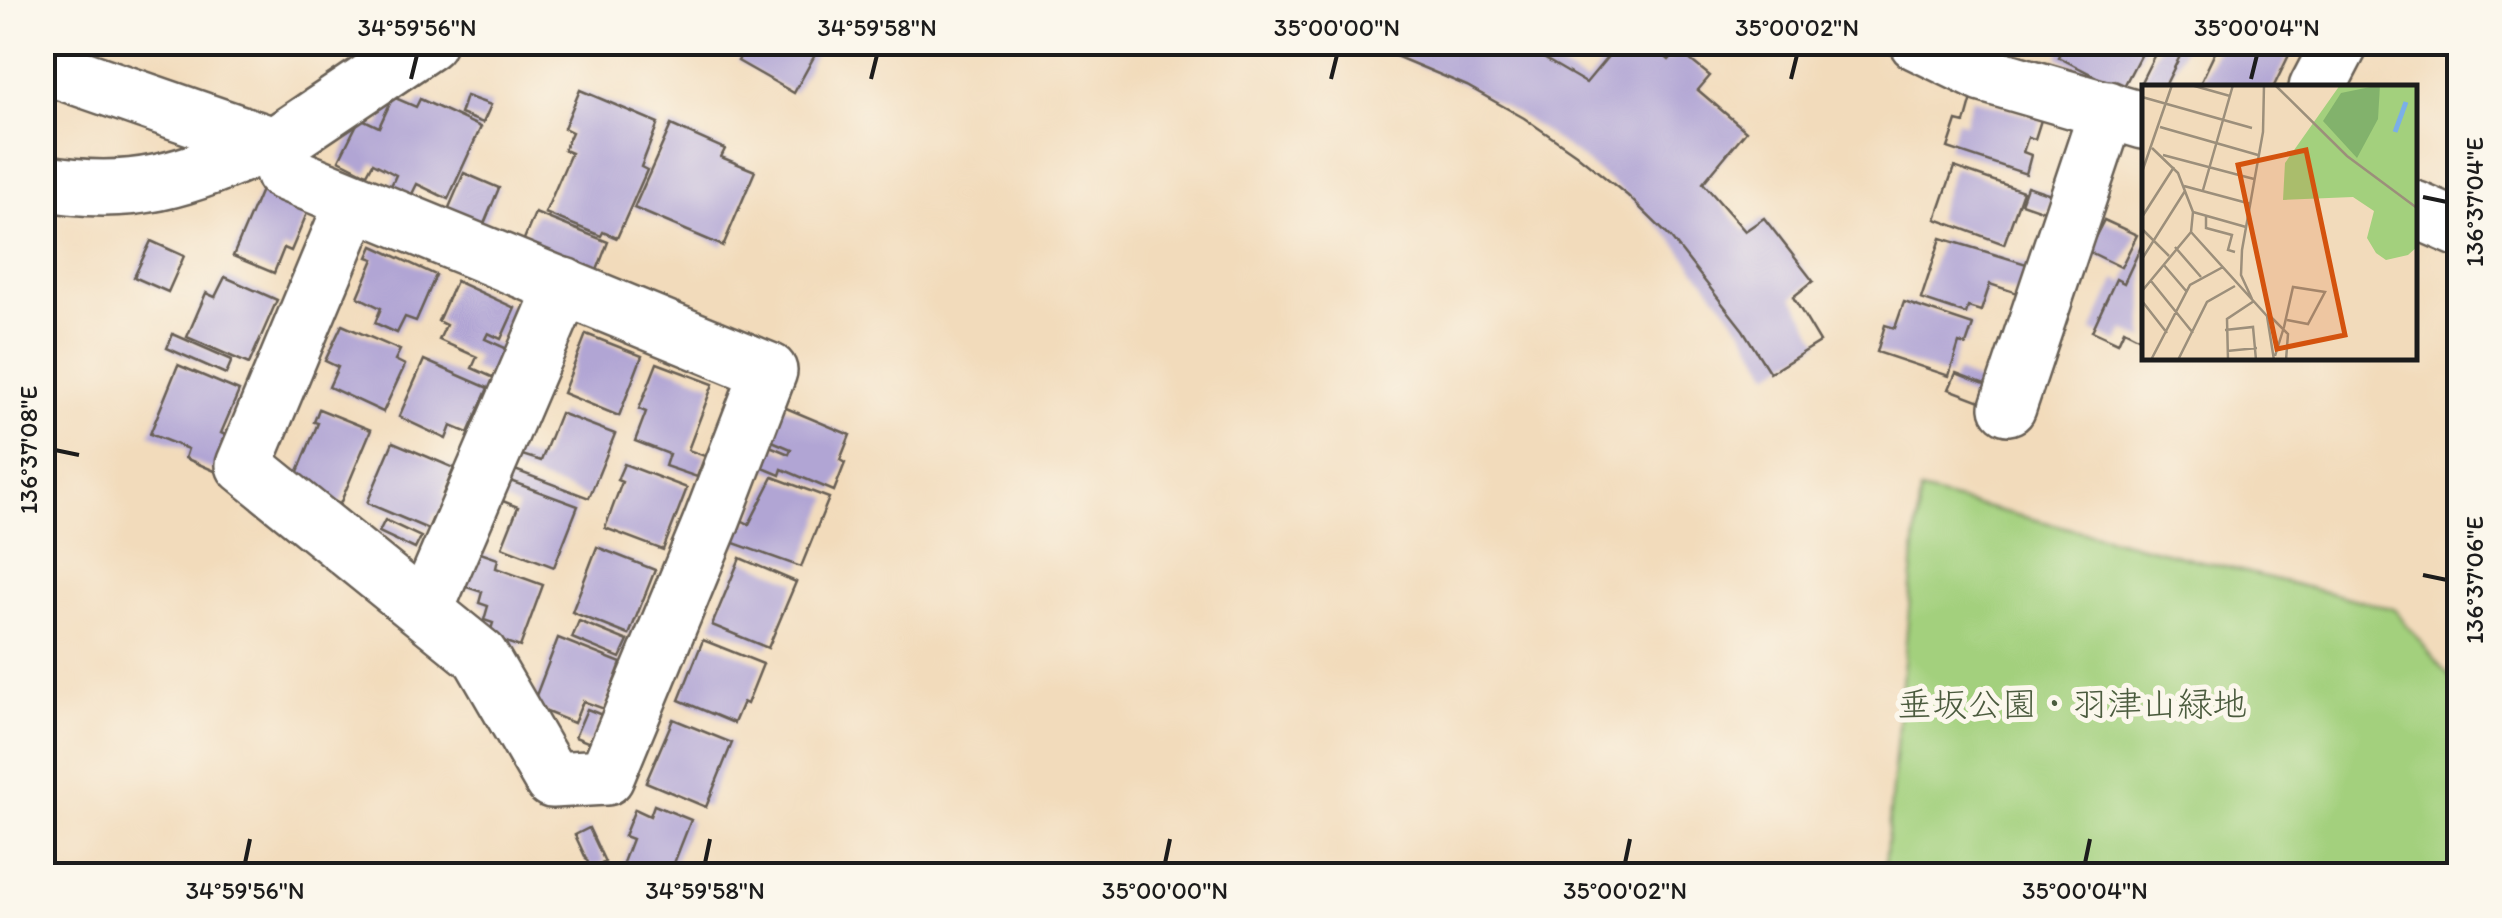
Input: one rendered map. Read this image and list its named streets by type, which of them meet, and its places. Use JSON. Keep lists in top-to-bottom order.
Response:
{
  "parks": ["垂坂公園・羽津山緑地"],
  "coordinates": [
    "34°59'56\"N",
    "34°59'58\"N",
    "35°00'00\"N",
    "35°00'02\"N",
    "35°00'04\"N",
    "136°37'04\"E",
    "136°37'08\"E",
    "136°37'06\"E"
  ]
}
